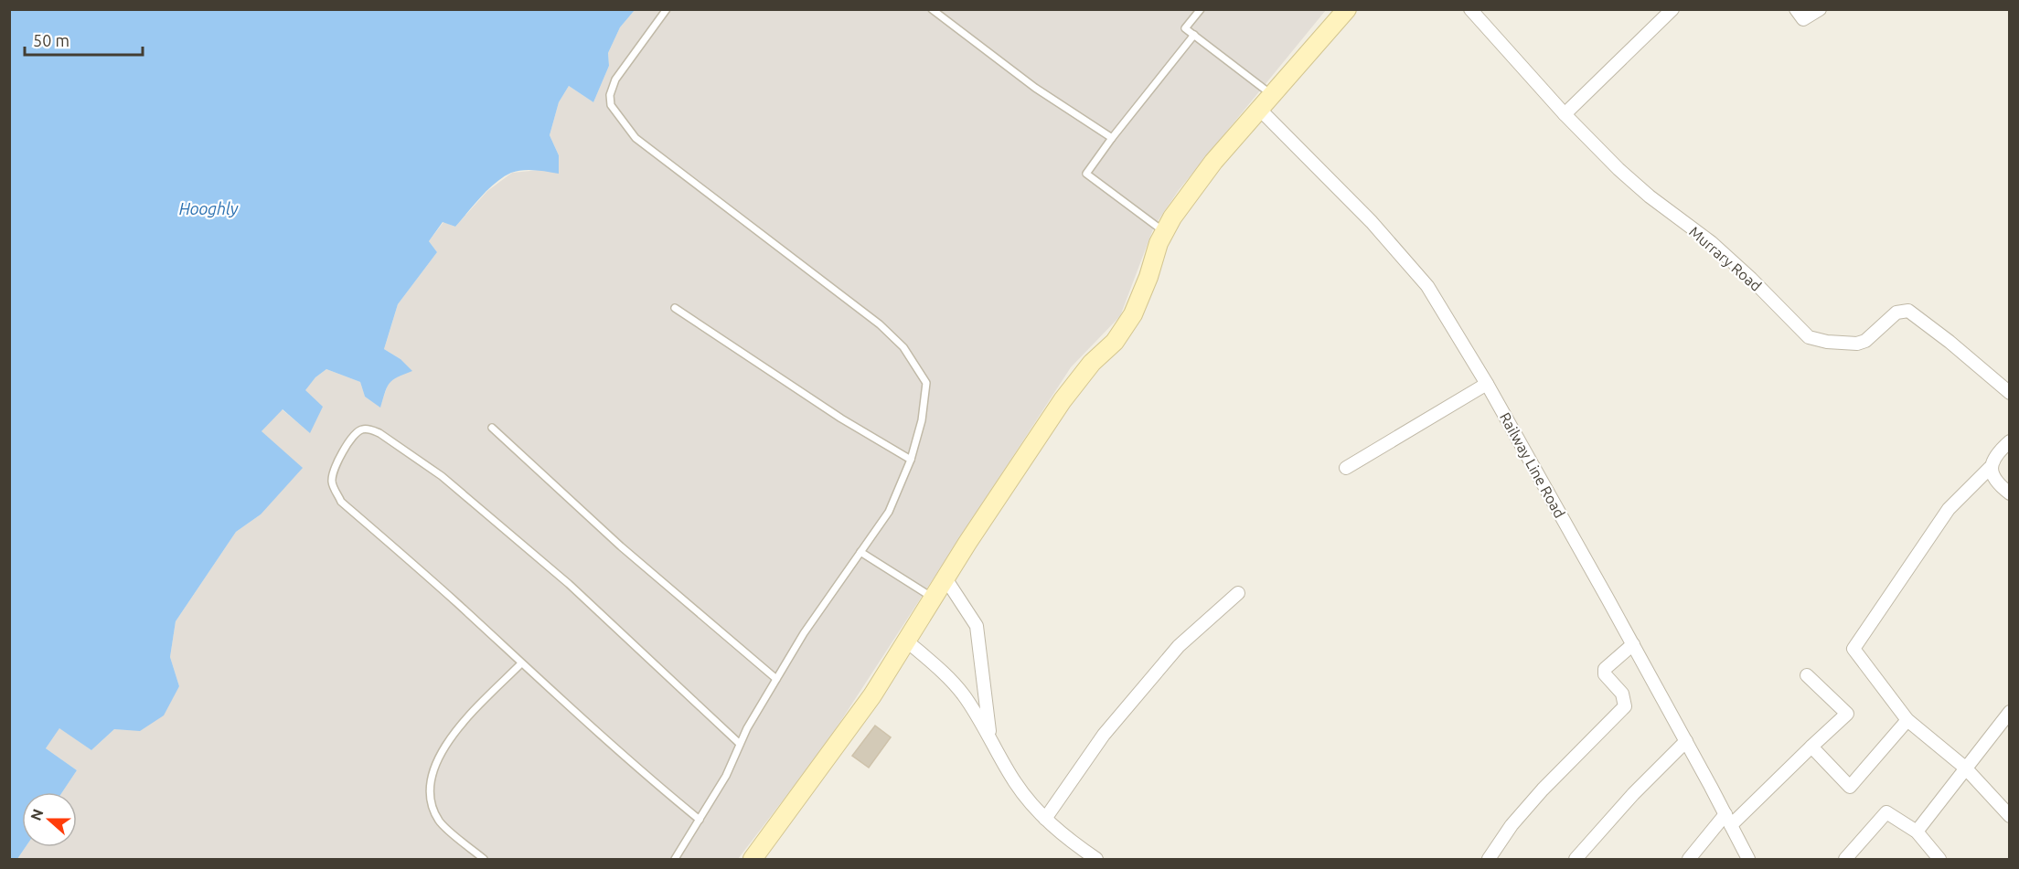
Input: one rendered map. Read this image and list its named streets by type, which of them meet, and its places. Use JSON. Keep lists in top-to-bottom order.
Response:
{
  "streets": {
    "street": ["Murrary Road", "Railway Line Road"]
  },
  "water": ["Hooghly"],
  "scale_bar": "50 m",
  "north": "left"
}
